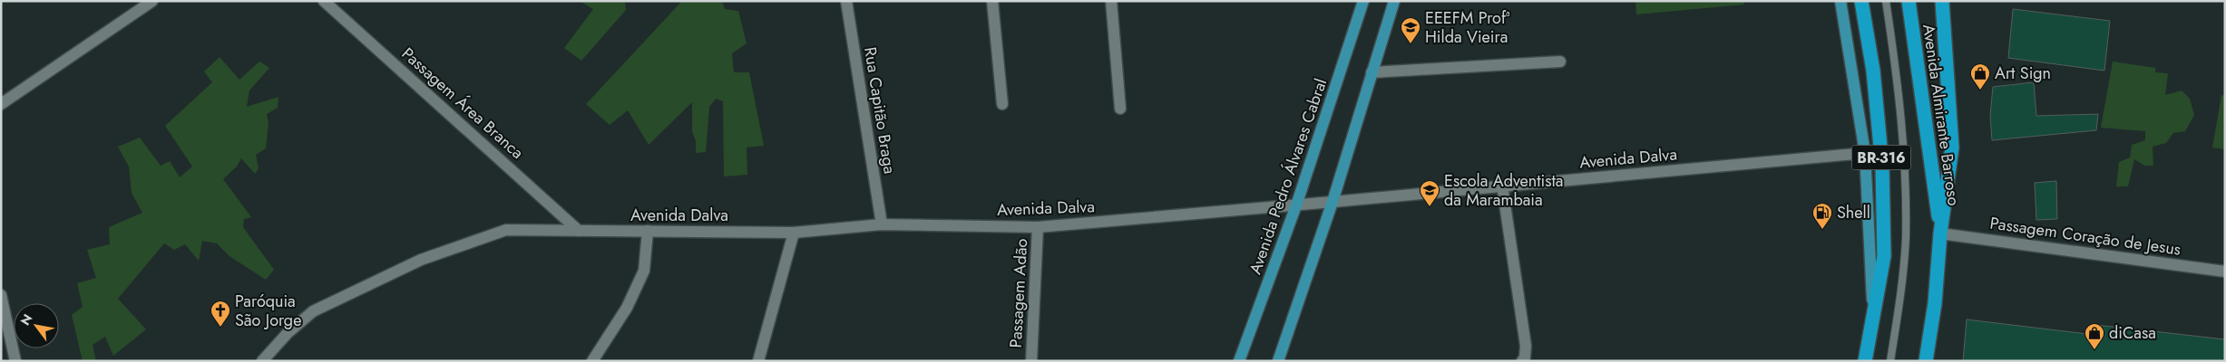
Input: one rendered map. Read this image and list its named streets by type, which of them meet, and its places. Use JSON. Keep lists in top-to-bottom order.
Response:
{
  "streets": {
    "highway": ["Avenida Almirante Barroso", "BR-316"],
    "main road": ["Avenida Pedro Álvares Cabral"],
    "street": [
      "Passagem Área Branca",
      "Rua Capitão Braga",
      "Avenida Dalva",
      "Passagem Coração de Jesus",
      "Passagem Adão"
    ]
  },
  "crossings": [
    ["Passagem Área Branca", "Avenida Dalva"],
    ["Rua Capitão Braga", "Avenida Dalva"],
    ["Avenida Almirante Barroso", "Passagem Coração de Jesus"],
    ["Avenida Dalva", "Avenida Pedro Álvares Cabral"],
    ["Avenida Dalva", "Passagem Adão"]
  ],
  "places": {
    "school or university": ["EEEFM Profª Hilda Vieira", "Escola Adventista da Marambaia"],
    "shop": ["Art Sign", "diCasa"],
    "fuel station": ["Shell"],
    "church": ["Paróquia São Jorge"]
  },
  "north": "top left"
}
